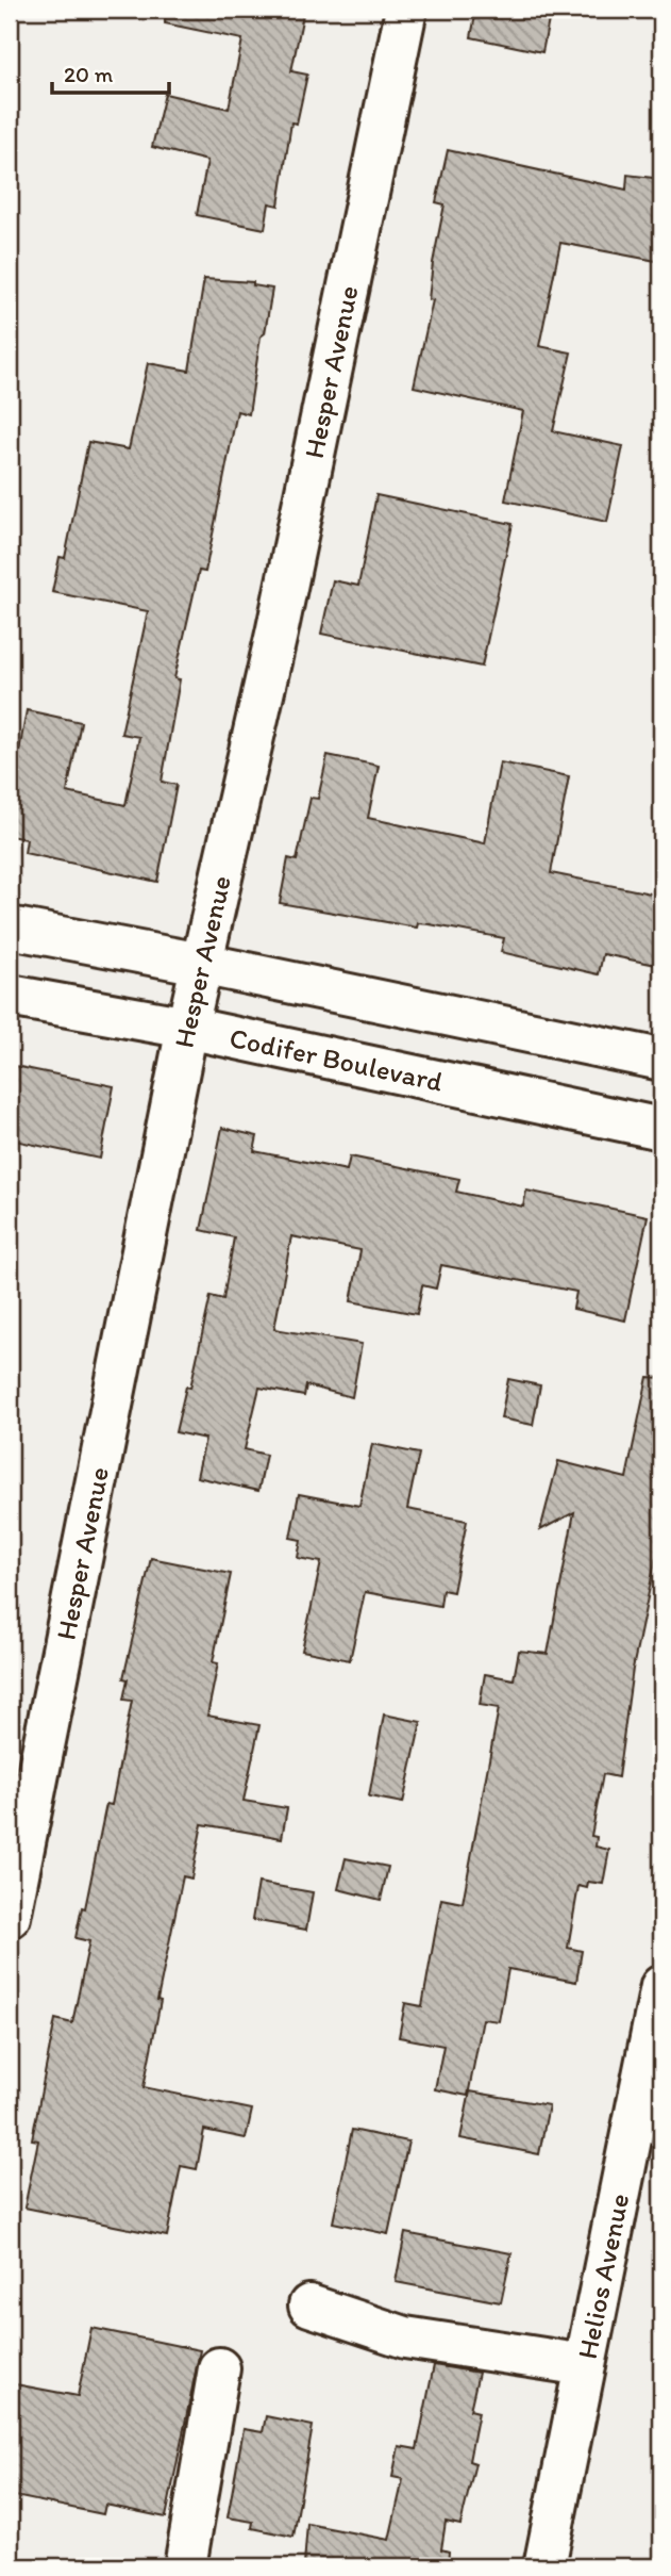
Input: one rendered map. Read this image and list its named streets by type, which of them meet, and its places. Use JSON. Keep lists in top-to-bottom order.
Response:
{
  "streets": {
    "street": ["Hesper Avenue", "Codifer Boulevard", "Helios Avenue"]
  },
  "crossings": [
    ["Hesper Avenue", "Codifer Boulevard"]
  ],
  "scale_bar": "20 m"
}
